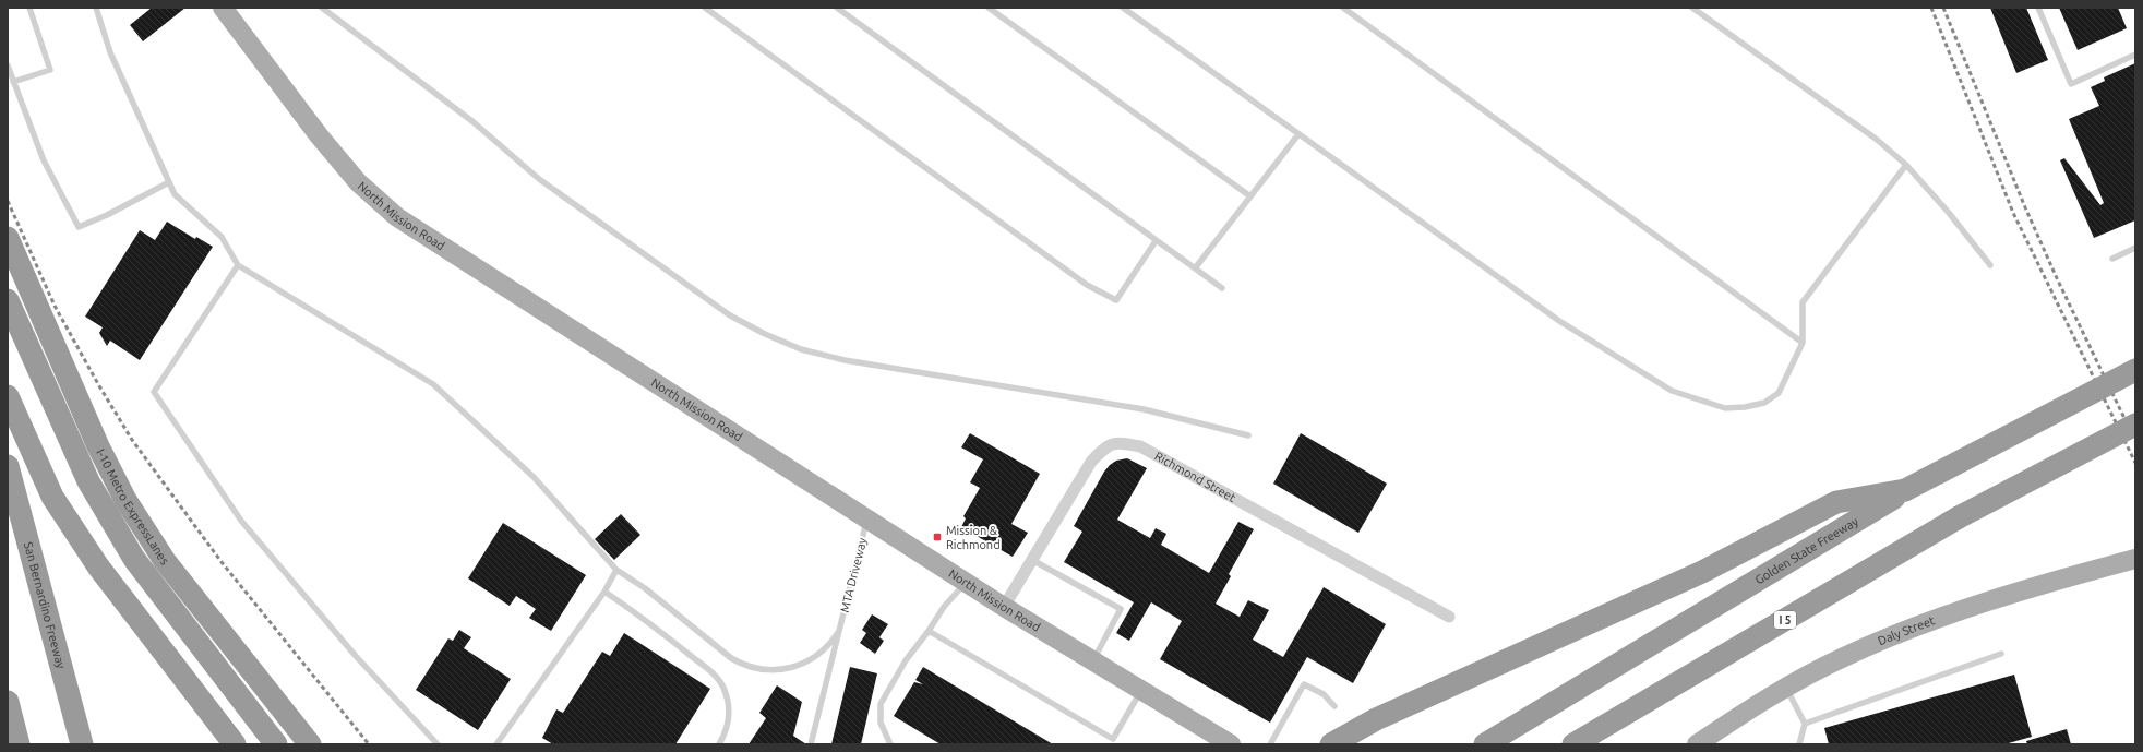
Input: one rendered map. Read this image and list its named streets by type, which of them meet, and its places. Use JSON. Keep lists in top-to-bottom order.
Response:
{
  "streets": {
    "highway": [
      "I-10 Metro ExpressLanes",
      "Golden State Freeway",
      "San Bernardino Freeway",
      "I 5"
    ],
    "main road": ["North Mission Road", "Daly Street"],
    "street": ["Richmond Street"],
    "lane": ["MTA Driveway"]
  },
  "crossings": [
    ["North Mission Road", "Richmond Street"],
    ["North Mission Road", "MTA Driveway"]
  ],
  "places": {
    "transit": ["Mission & Richmond"]
  }
}
